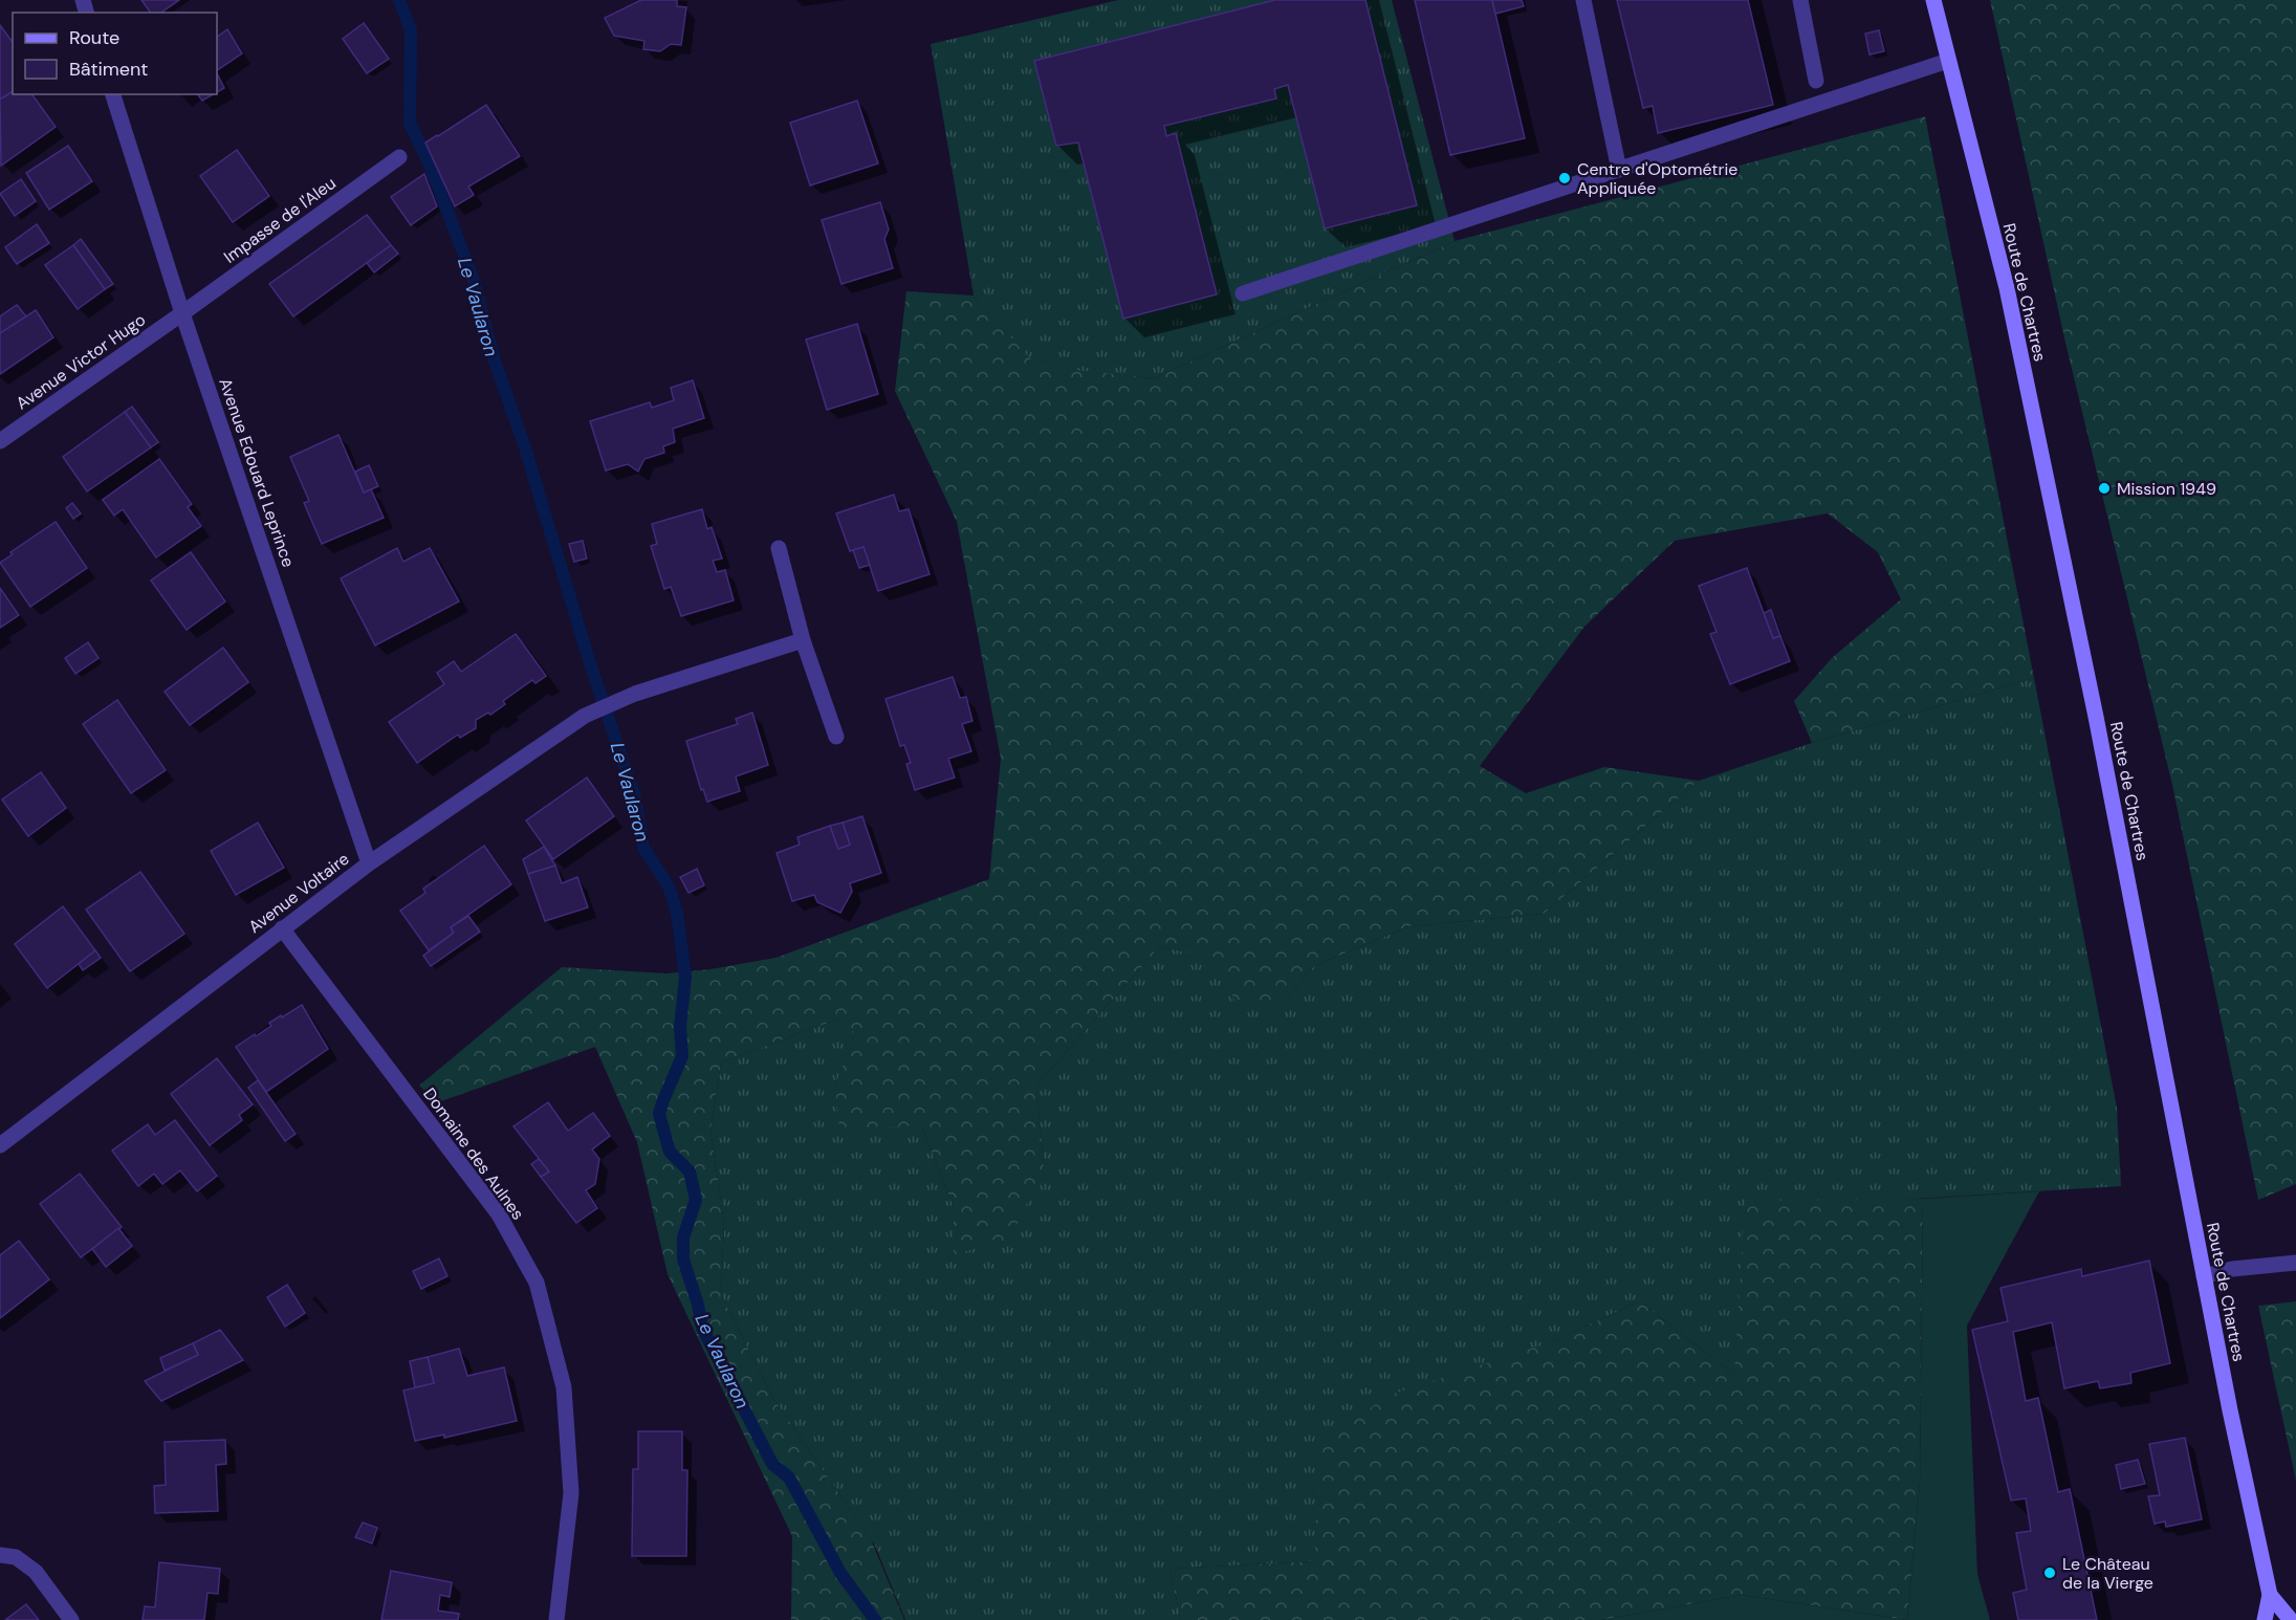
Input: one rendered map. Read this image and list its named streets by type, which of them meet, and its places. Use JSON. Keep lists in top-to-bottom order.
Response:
{
  "streets": {
    "main road": ["Route de Chartres"],
    "street": [
      "Impasse de l'Aleu",
      "Avenue Victor Hugo",
      "Avenue Edouard Leprince",
      "Avenue Voltaire",
      "Domaine des Aulnes"
    ]
  },
  "crossings": [
    ["Impasse de l'Aleu", "Avenue Victor Hugo"],
    ["Impasse de l'Aleu", "Avenue Edouard Leprince"],
    ["Avenue Victor Hugo", "Avenue Edouard Leprince"],
    ["Avenue Edouard Leprince", "Avenue Voltaire"],
    ["Avenue Voltaire", "Domaine des Aulnes"]
  ],
  "water": ["Le Vaularon"],
  "places": ["Centre d'Optométrie Appliquée", "Mission 1949", "Le Château de la Vierge"],
  "legend": ["Route", "Bâtiment"]
}
